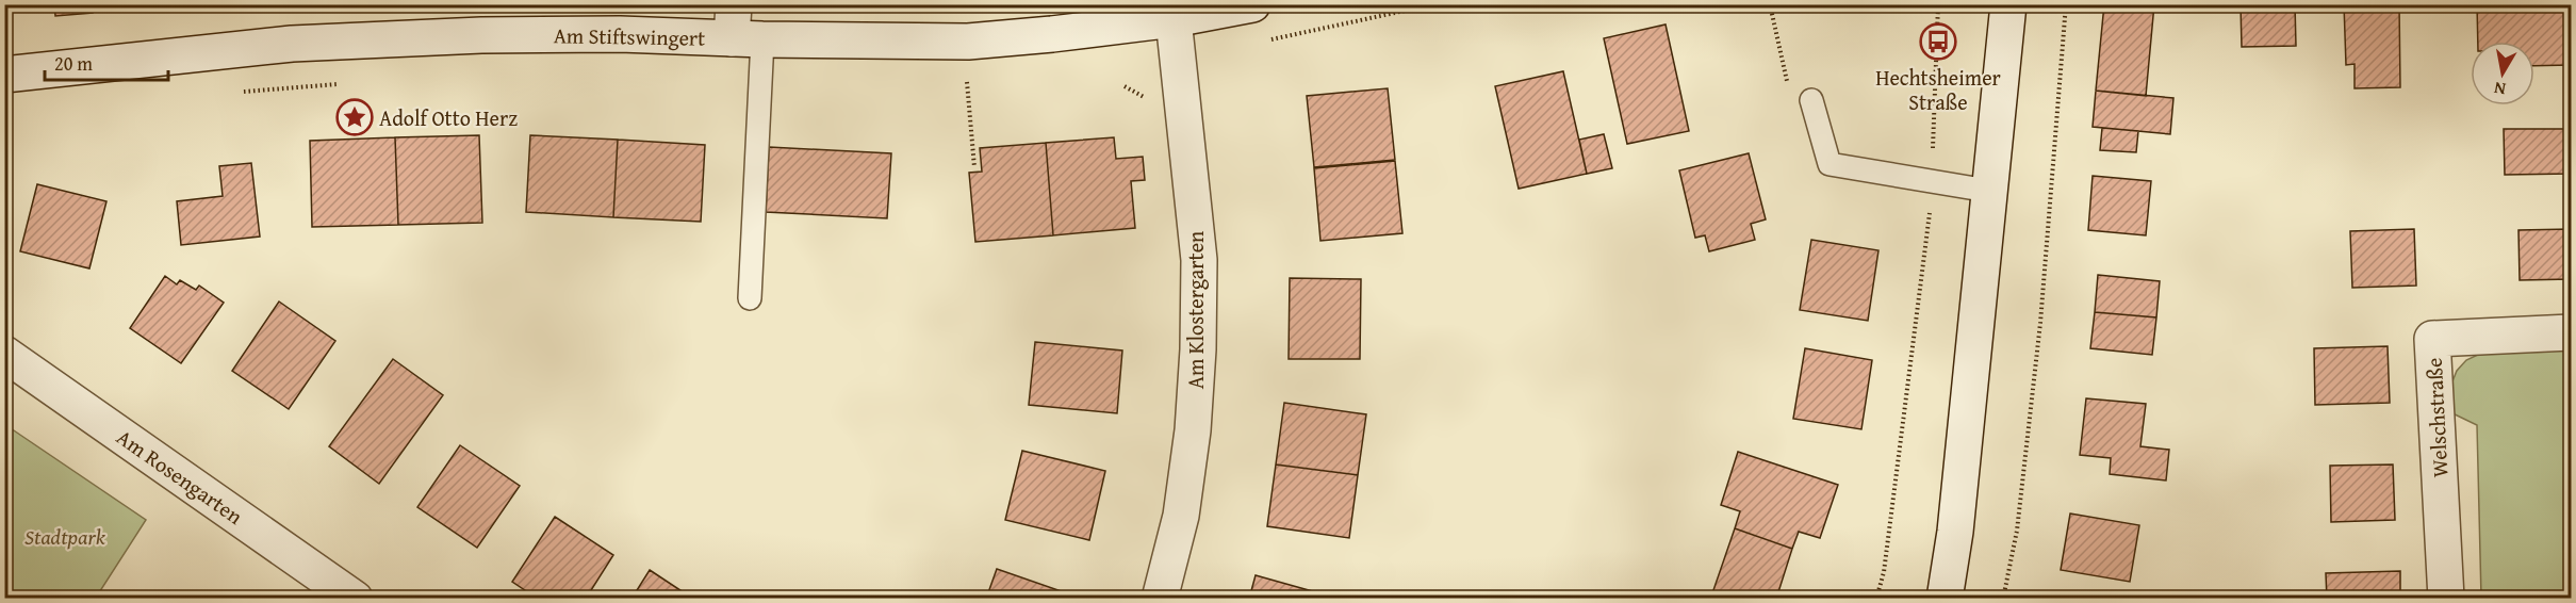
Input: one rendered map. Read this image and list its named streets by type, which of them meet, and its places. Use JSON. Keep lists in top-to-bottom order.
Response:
{
  "streets": {
    "street": [
      "Am Stiftswingert",
      "Am Klostergarten",
      "Welschstraße",
      "Am Rosengarten"
    ]
  },
  "crossings": [
    ["Am Stiftswingert", "Am Klostergarten"]
  ],
  "parks": ["Stadtpark"],
  "places": {
    "bus stop": ["Hechtsheimer Straße"],
    "place": ["Adolf Otto Herz"]
  },
  "scale_bar": "20 m",
  "north": "bottom"
}
